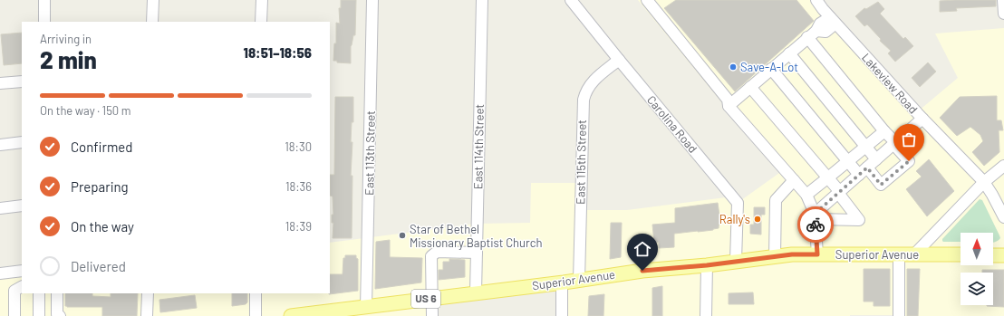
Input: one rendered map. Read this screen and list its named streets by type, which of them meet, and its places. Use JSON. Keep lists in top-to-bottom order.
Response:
{
  "streets": {
    "main road": ["Superior Avenue", "US 6"],
    "street": [
      "Lakeview Road",
      "Carolina Road",
      "East 114th Street",
      "East 113th Street",
      "East 115th Street"
    ]
  },
  "crossings": [
    ["Carolina Road", "East 115th Street"],
    ["Carolina Road", "Superior Avenue"],
    ["East 114th Street", "Superior Avenue"],
    ["East 113th Street", "Superior Avenue"],
    ["East 115th Street", "Superior Avenue"]
  ],
  "places": ["Save-A-Lot", "Rally's", "Star of Bethel Missionary Baptist Church"],
  "north": "top",
  "page": {
    "heading": ["2 min", "Arriving in", "18:51–18:56"],
    "bar": "On the way · 150 m",
    "list": [
      ["Confirmed", "18:30"],
      ["Preparing", "18:36"],
      ["On the way", "18:39"],
      "Delivered"
    ]
  }
}
